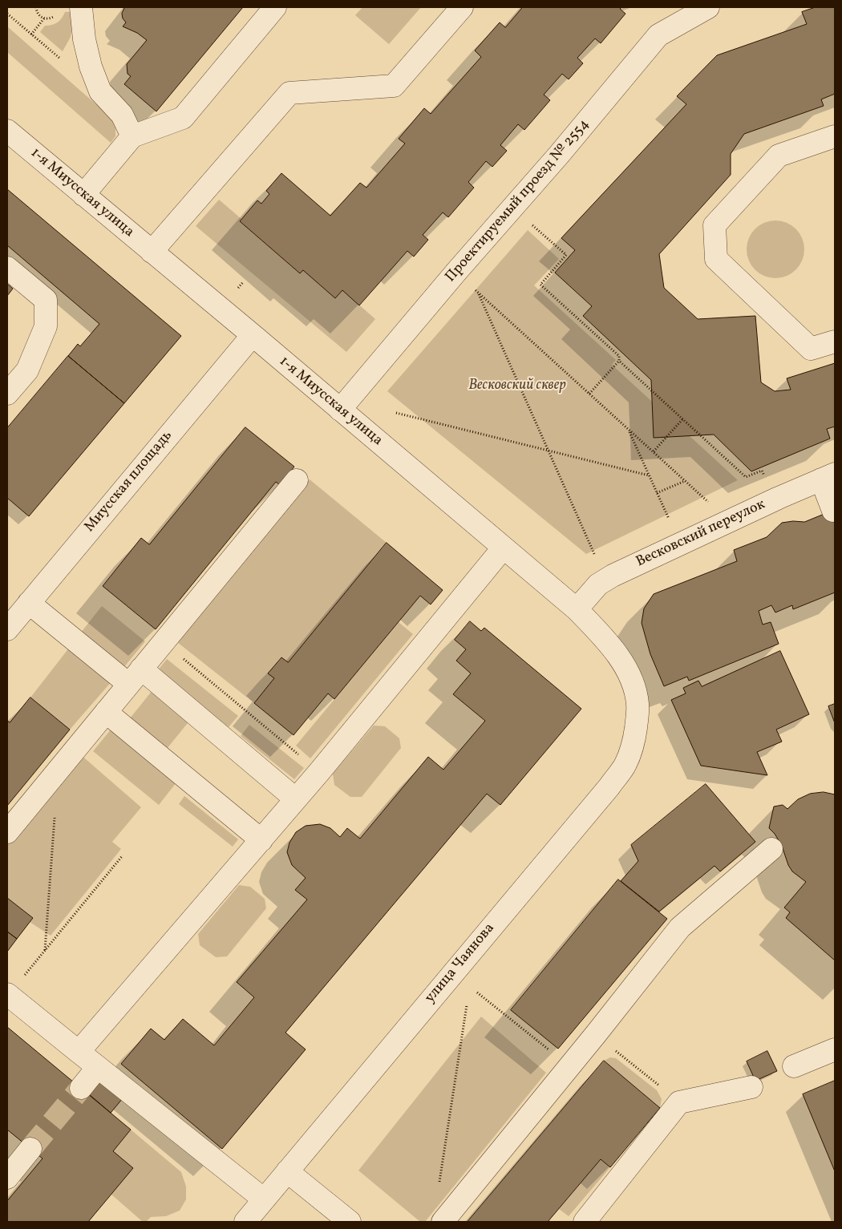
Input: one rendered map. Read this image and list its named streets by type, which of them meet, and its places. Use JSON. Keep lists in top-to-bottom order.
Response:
{
  "streets": {
    "street": [
      "1-я Миусская улица",
      "Проектируемый проезд № 2554",
      "Миусская площадь",
      "Весковский переулок",
      "улица Чаянова"
    ]
  },
  "crossings": [
    ["1-я Миусская улица", "Проектируемый проезд № 2554"],
    ["1-я Миусская улица", "Миусская площадь"],
    ["1-я Миусская улица", "Весковский переулок"],
    ["1-я Миусская улица", "улица Чаянова"]
  ],
  "parks": ["Весковский сквер"]
}
